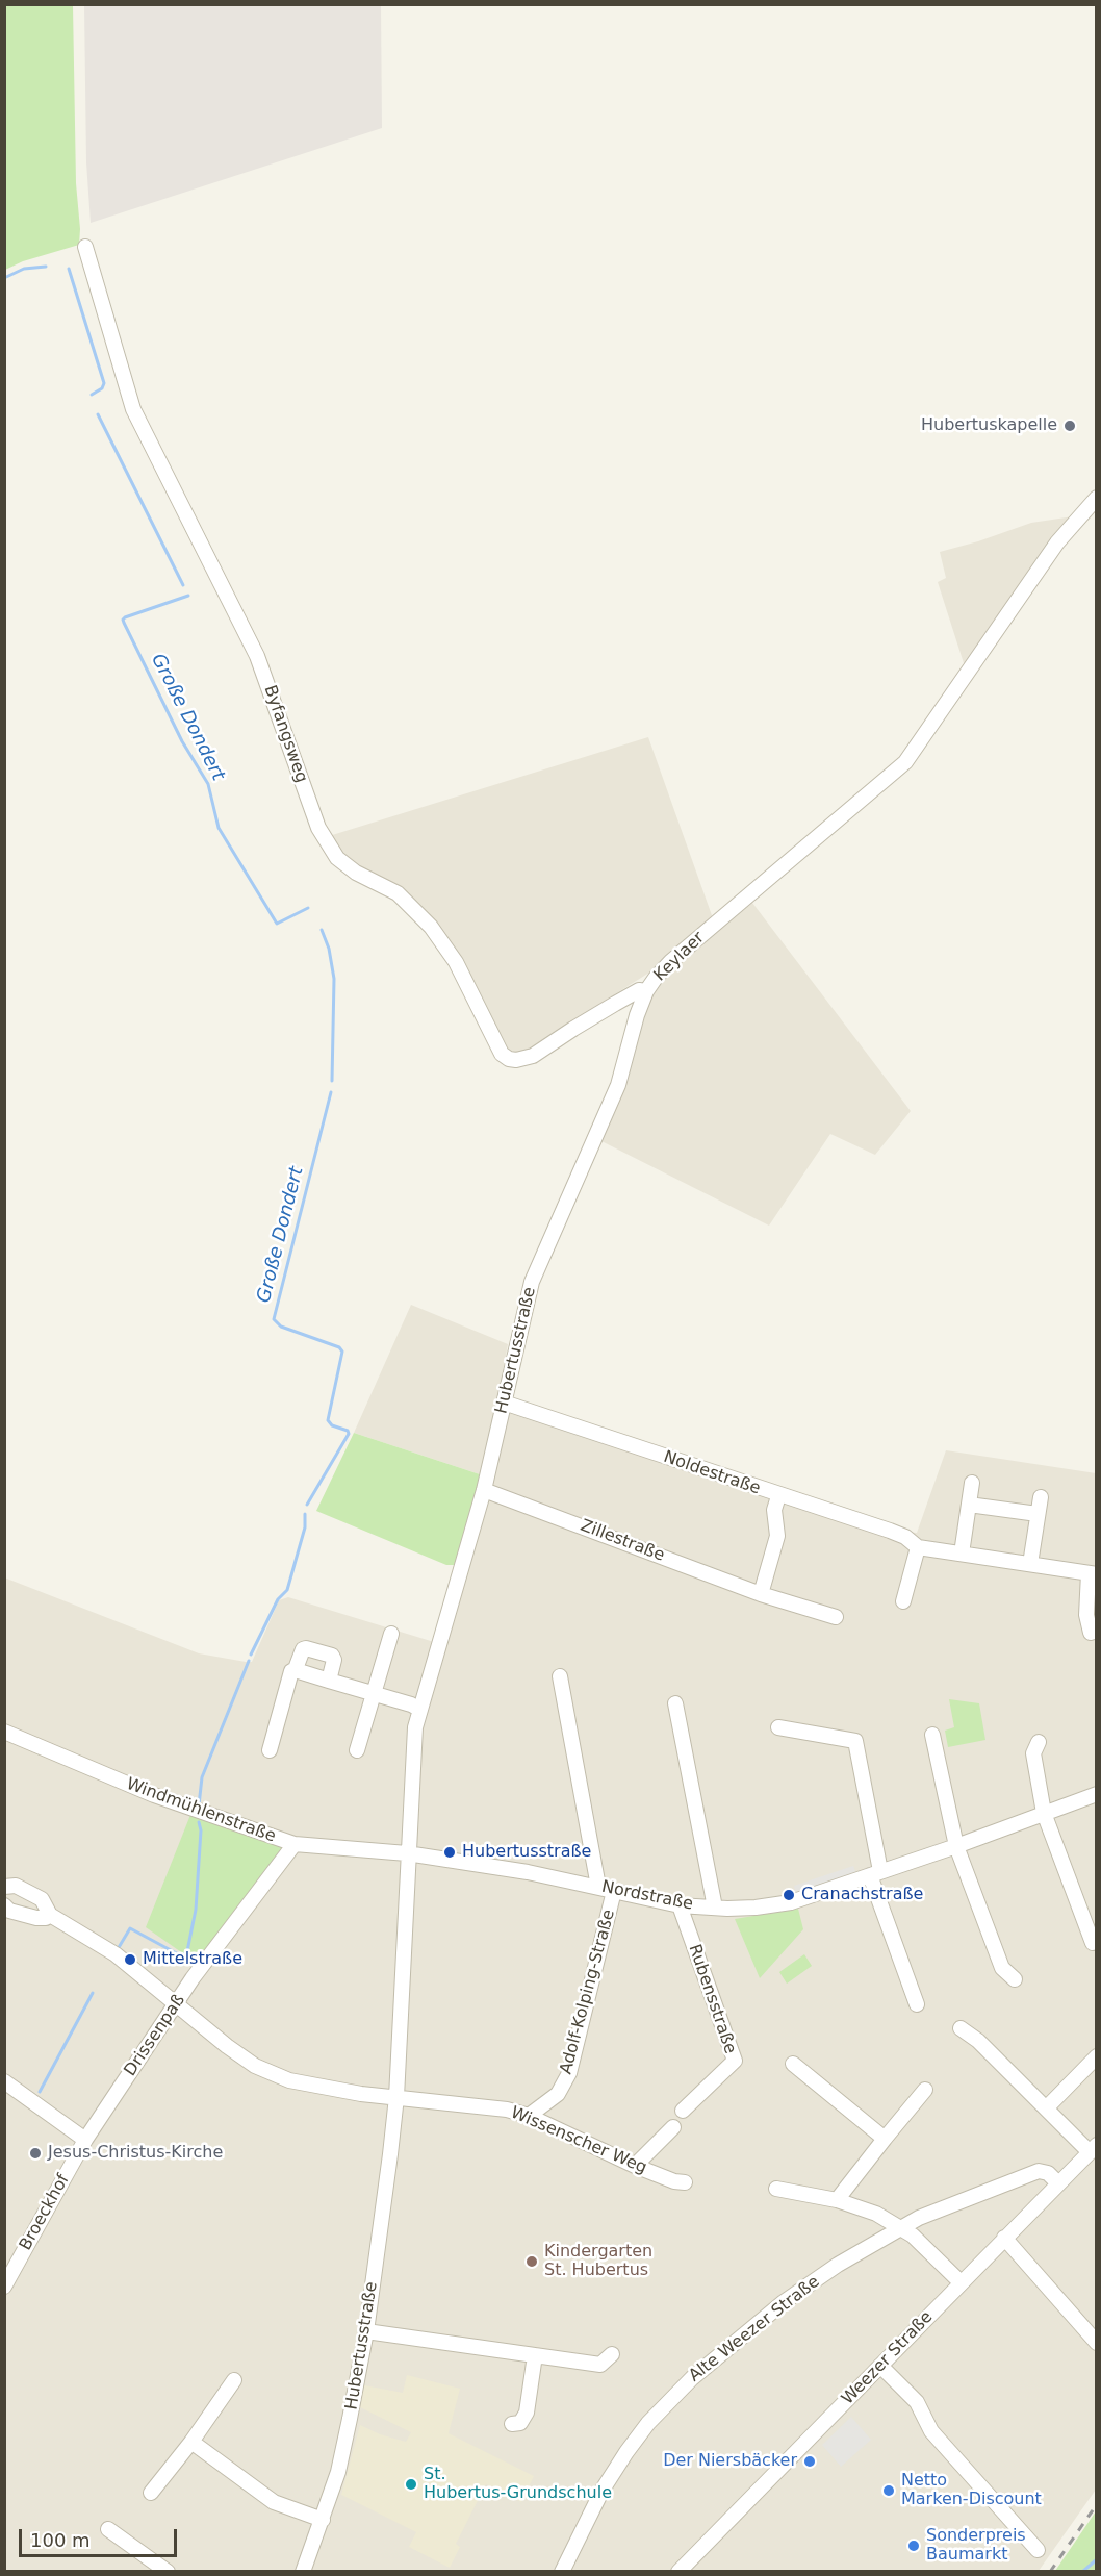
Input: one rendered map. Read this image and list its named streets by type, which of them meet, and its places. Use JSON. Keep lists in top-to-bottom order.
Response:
{
  "streets": {
    "street": [
      "Byfangsweg",
      "Keylaer",
      "Hubertusstraße",
      "Noldestraße",
      "Zillestraße",
      "Windmühlenstraße",
      "Nordstraße",
      "Adolf-Kolping-Straße",
      "Rubensstraße",
      "Drissenpaß",
      "Wissenscher Weg",
      "Broeckhof",
      "Alte Weezer Straße",
      "Weezer Straße"
    ]
  },
  "crossings": [
    ["Byfangsweg", "Keylaer"],
    ["Byfangsweg", "Hubertusstraße"],
    ["Keylaer", "Hubertusstraße"],
    ["Hubertusstraße", "Noldestraße"],
    ["Hubertusstraße", "Zillestraße"],
    ["Hubertusstraße", "Windmühlenstraße"],
    ["Hubertusstraße", "Nordstraße"],
    ["Hubertusstraße", "Wissenscher Weg"],
    ["Windmühlenstraße", "Nordstraße"],
    ["Windmühlenstraße", "Drissenpaß"],
    ["Nordstraße", "Adolf-Kolping-Straße"],
    ["Nordstraße", "Rubensstraße"],
    ["Adolf-Kolping-Straße", "Wissenscher Weg"],
    ["Drissenpaß", "Broeckhof"],
    ["Alte Weezer Straße", "Weezer Straße"]
  ],
  "water": ["Große Dondert"],
  "places": [
    "Hubertuskapelle",
    "Hubertusstraße",
    "Cranachstraße",
    "Mittelstraße",
    "Jesus-Christus-Kirche",
    "Kindergarten St. Hubertus",
    "Der Niersbäcker",
    "St. Hubertus-Grundschule",
    "Netto Marken-Discount",
    "Sonderpreis Baumarkt"
  ],
  "scale_bar": "100 m"
}
